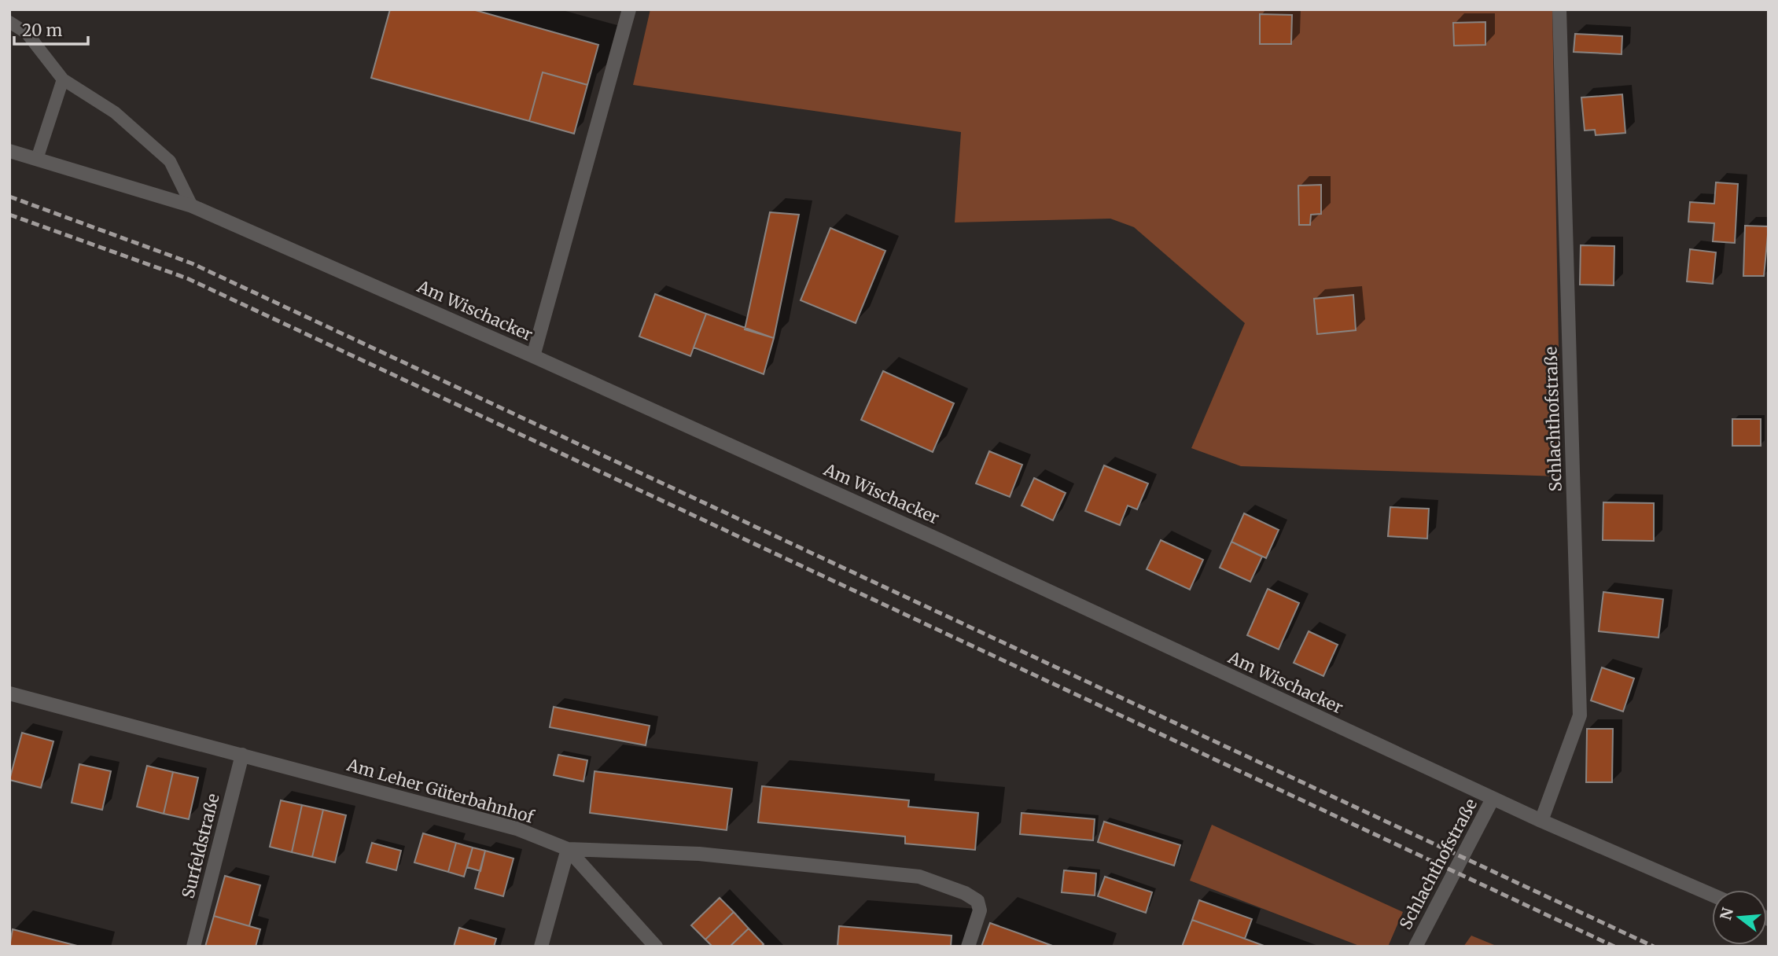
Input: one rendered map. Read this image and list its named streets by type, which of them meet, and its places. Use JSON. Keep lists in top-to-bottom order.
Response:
{
  "streets": {
    "street": [
      "Am Wischacker",
      "Schlachthofstraße",
      "Am Leher Güterbahnhof",
      "Surfeldstraße"
    ]
  },
  "crossings": [
    ["Am Wischacker", "Schlachthofstraße"],
    ["Am Leher Güterbahnhof", "Surfeldstraße"]
  ],
  "scale_bar": "20 m",
  "north": "left"
}
